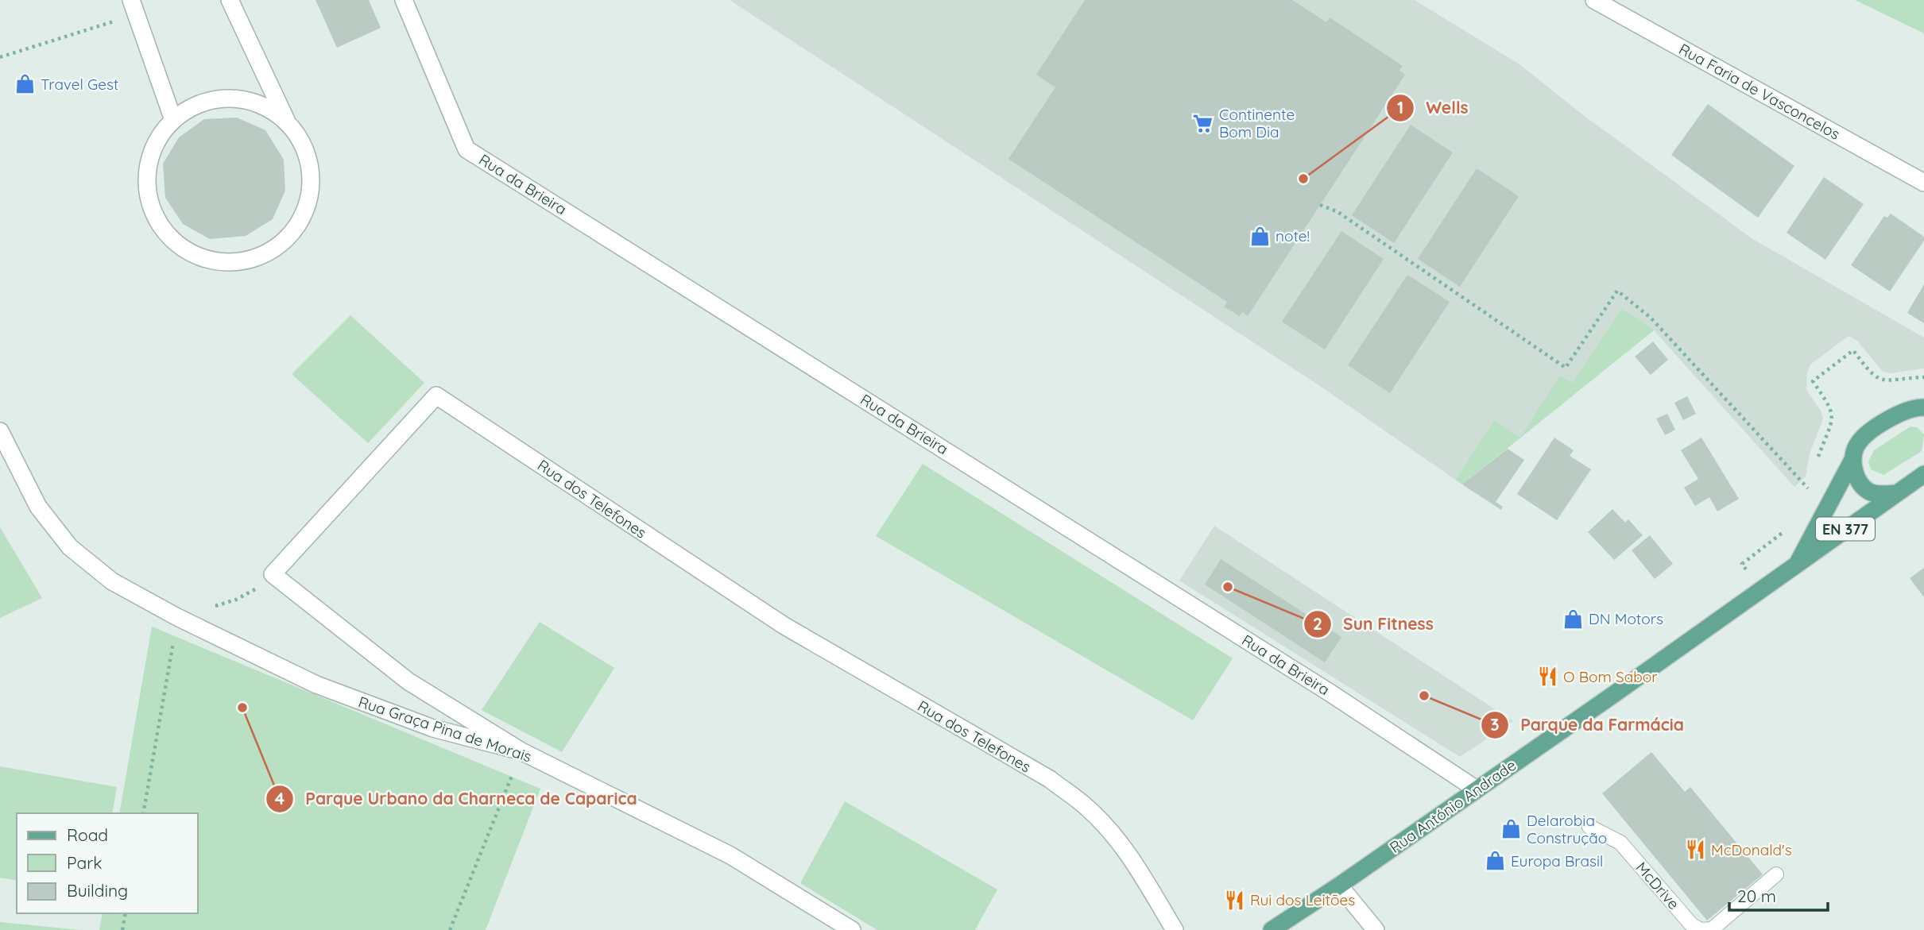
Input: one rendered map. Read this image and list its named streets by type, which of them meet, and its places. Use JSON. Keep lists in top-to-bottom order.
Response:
{
  "streets": {
    "main road": ["EN 377", "Rua António Andrade"],
    "street": [
      "Rua Faria de Vasconcelos",
      "Rua da Brieira",
      "Rua dos Telefones",
      "Rua Graça Pina de Morais"
    ],
    "lane": ["McDrive"]
  },
  "crossings": [
    ["Rua da Brieira", "Rua António Andrade"],
    ["EN 377", "Rua António Andrade"]
  ],
  "places": {
    "shop": [
      "Travel Gest",
      "note!",
      "DN Motors",
      "Delarobia Construção",
      "Europa Brasil"
    ],
    "supermarket": ["Continente Bom Dia"],
    "other": [
      "Wells",
      "Sun Fitness",
      "Parque da Farmácia",
      "Parque Urbano da Charneca de Caparica"
    ],
    "restaurant": ["O Bom Sabor", "McDonald's", "Rui dos Leitões"]
  },
  "legend": ["Road", "Park", "Building"],
  "scale_bar": "20 m"
}
